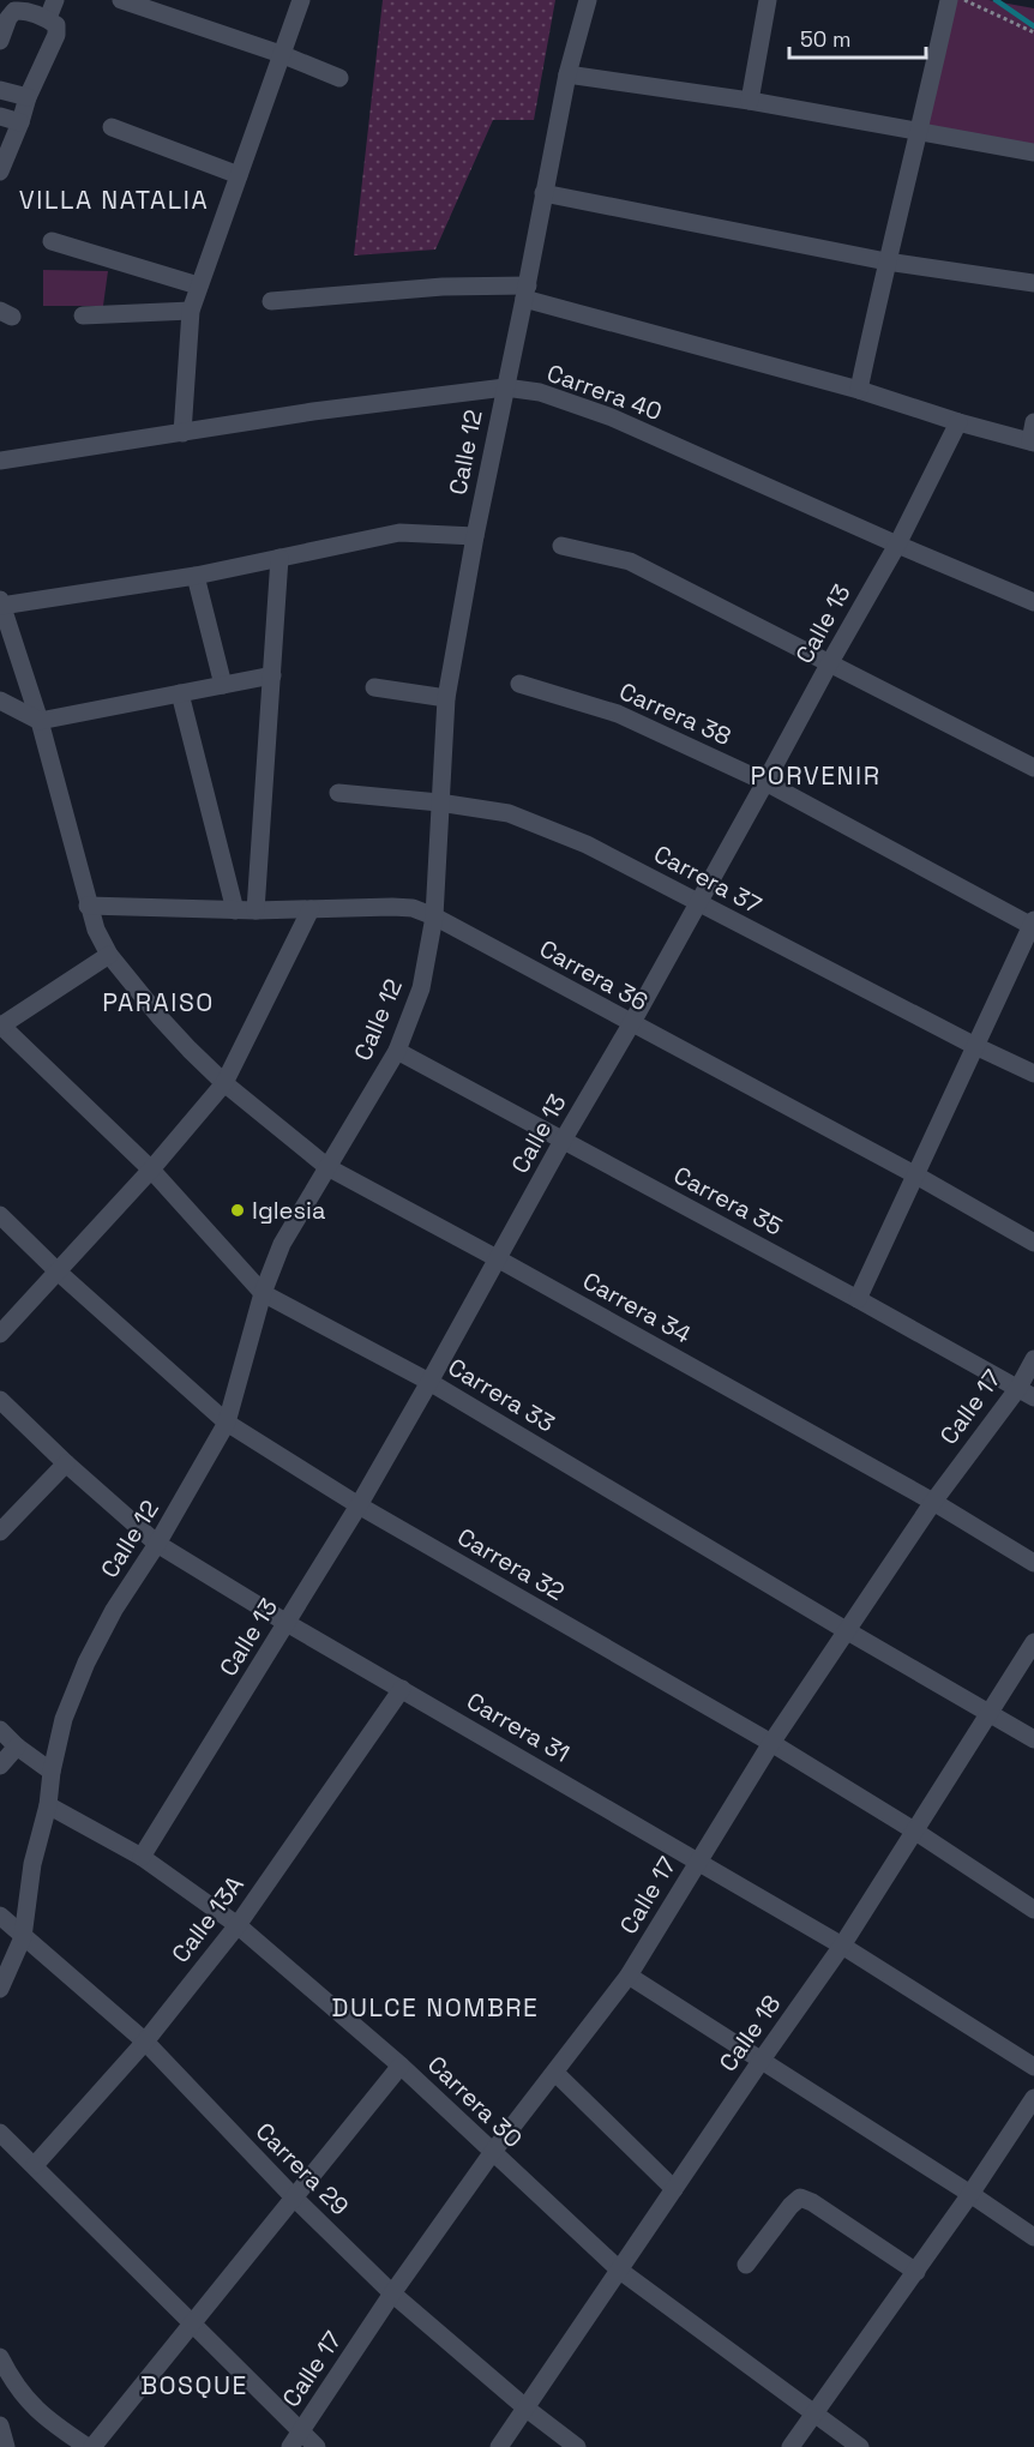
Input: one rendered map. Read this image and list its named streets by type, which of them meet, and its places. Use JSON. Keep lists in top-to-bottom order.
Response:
{
  "streets": {
    "street": [
      "Carrera 40",
      "Calle 12",
      "Calle 13",
      "Carrera 38",
      "Carrera 37",
      "Carrera 36",
      "Carrera 35",
      "Carrera 34",
      "Carrera 33",
      "Calle 17",
      "Carrera 32",
      "Carrera 31",
      "Calle 13A",
      "Calle 18",
      "Carrera 30",
      "Carrera 29"
    ]
  },
  "crossings": [
    ["Carrera 40", "Calle 12"],
    ["Carrera 40", "Calle 13"],
    ["Calle 12", "Carrera 37"],
    ["Calle 12", "Carrera 36"],
    ["Calle 12", "Carrera 35"],
    ["Calle 12", "Carrera 34"],
    ["Calle 12", "Carrera 33"],
    ["Calle 12", "Carrera 32"],
    ["Calle 12", "Carrera 31"],
    ["Calle 12", "Carrera 30"],
    ["Calle 12", "Carrera 29"],
    ["Calle 13", "Carrera 38"],
    ["Calle 13", "Carrera 37"],
    ["Calle 13", "Carrera 36"],
    ["Calle 13", "Carrera 35"],
    ["Calle 13", "Carrera 34"],
    ["Calle 13", "Carrera 33"],
    ["Calle 13", "Carrera 32"],
    ["Calle 13", "Carrera 31"],
    ["Calle 13", "Carrera 30"],
    ["Carrera 36", "Carrera 34"],
    ["Carrera 35", "Calle 17"],
    ["Carrera 34", "Calle 17"],
    ["Carrera 33", "Calle 17"],
    ["Carrera 33", "Calle 18"],
    ["Calle 17", "Carrera 32"],
    ["Calle 17", "Carrera 31"],
    ["Calle 17", "Carrera 30"],
    ["Calle 17", "Carrera 29"],
    ["Carrera 32", "Calle 18"],
    ["Carrera 31", "Calle 13A"],
    ["Carrera 31", "Calle 18"],
    ["Calle 13A", "Carrera 30"],
    ["Calle 13A", "Carrera 29"],
    ["Calle 18", "Carrera 30"],
    ["Calle 18", "Carrera 29"]
  ],
  "districts": [
    "VILLA NATALIA",
    "PORVENIR",
    "PARAISO",
    "DULCE NOMBRE",
    "BOSQUE"
  ],
  "places": ["Iglesia"],
  "scale_bar": "50 m"
}
